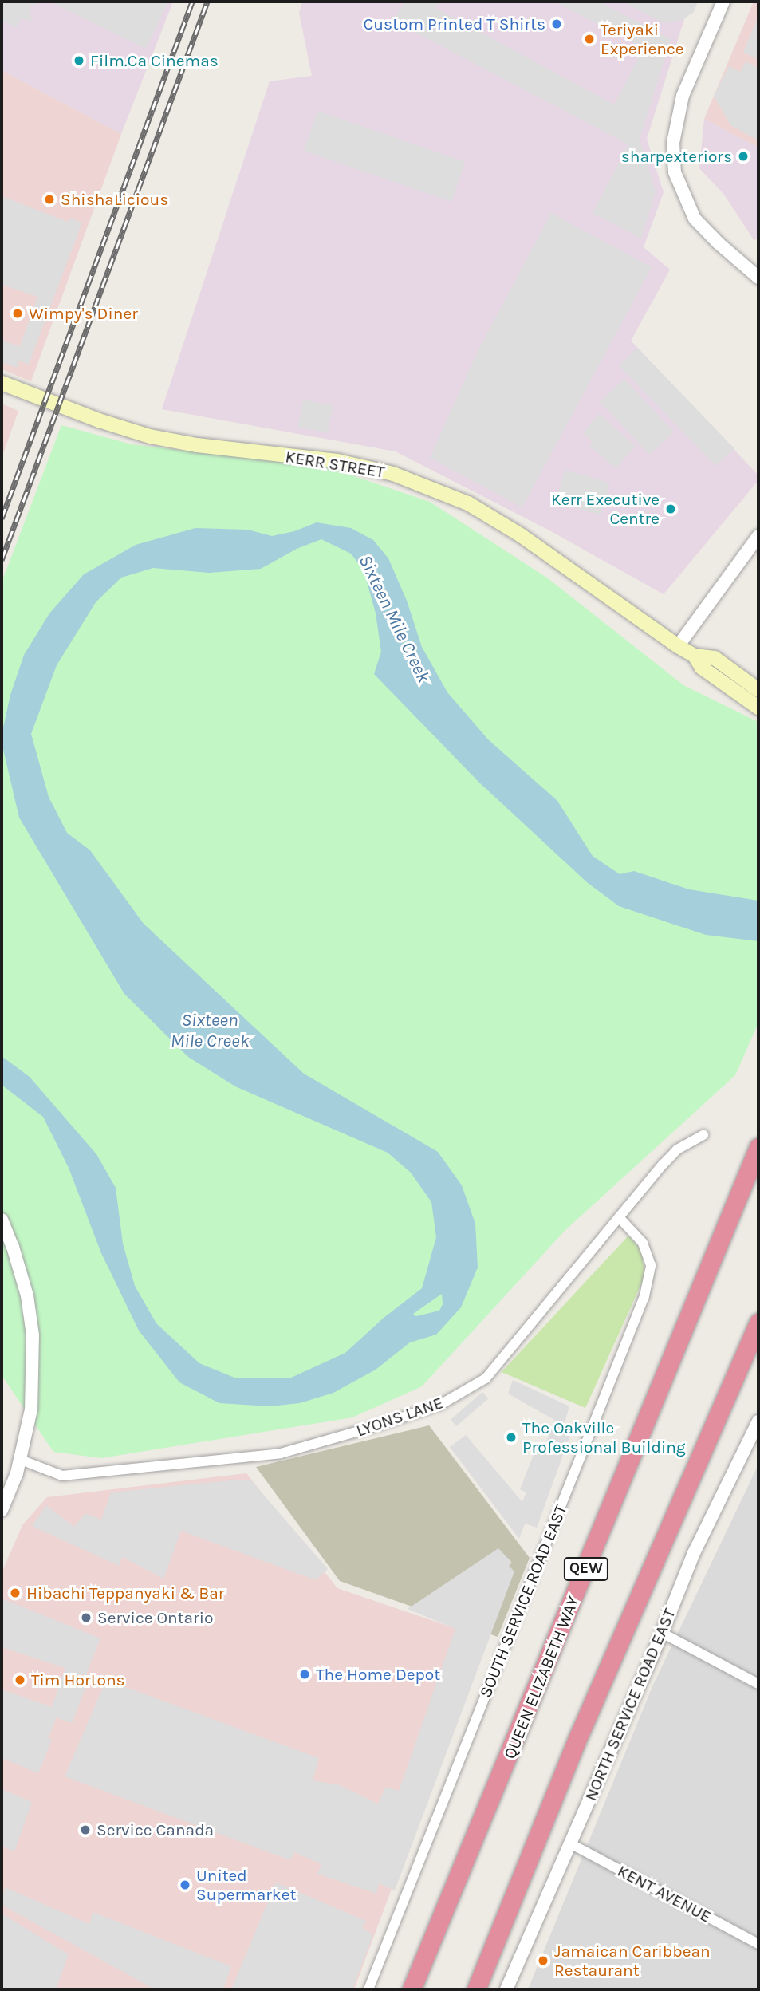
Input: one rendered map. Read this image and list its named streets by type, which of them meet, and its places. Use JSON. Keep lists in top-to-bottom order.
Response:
{
  "streets": {
    "highway": ["QEW", "QUEEN ELIZABETH WAY"],
    "main road": ["KERR STREET"],
    "street": [
      "LYONS LANE",
      "SOUTH SERVICE ROAD EAST",
      "NORTH SERVICE ROAD EAST",
      "KENT AVENUE"
    ]
  },
  "crossings": [
    ["LYONS LANE", "SOUTH SERVICE ROAD EAST"],
    ["NORTH SERVICE ROAD EAST", "KENT AVENUE"]
  ],
  "water": ["Sixteen Mile Creek"],
  "places": [
    "Custom Printed T Shirts",
    "Teriyaki Experience",
    "Film.Ca Cinemas",
    "sharpexteriors",
    "ShishaLicious",
    "Wimpy's Diner",
    "Kerr Executive Centre",
    "The Oakville Professional Building",
    "Hibachi Teppanyaki & Bar",
    "Service Ontario",
    "The Home Depot",
    "Tim Hortons",
    "Service Canada",
    "United Supermarket",
    "Jamaican Caribbean Restaurant"
  ]
}
